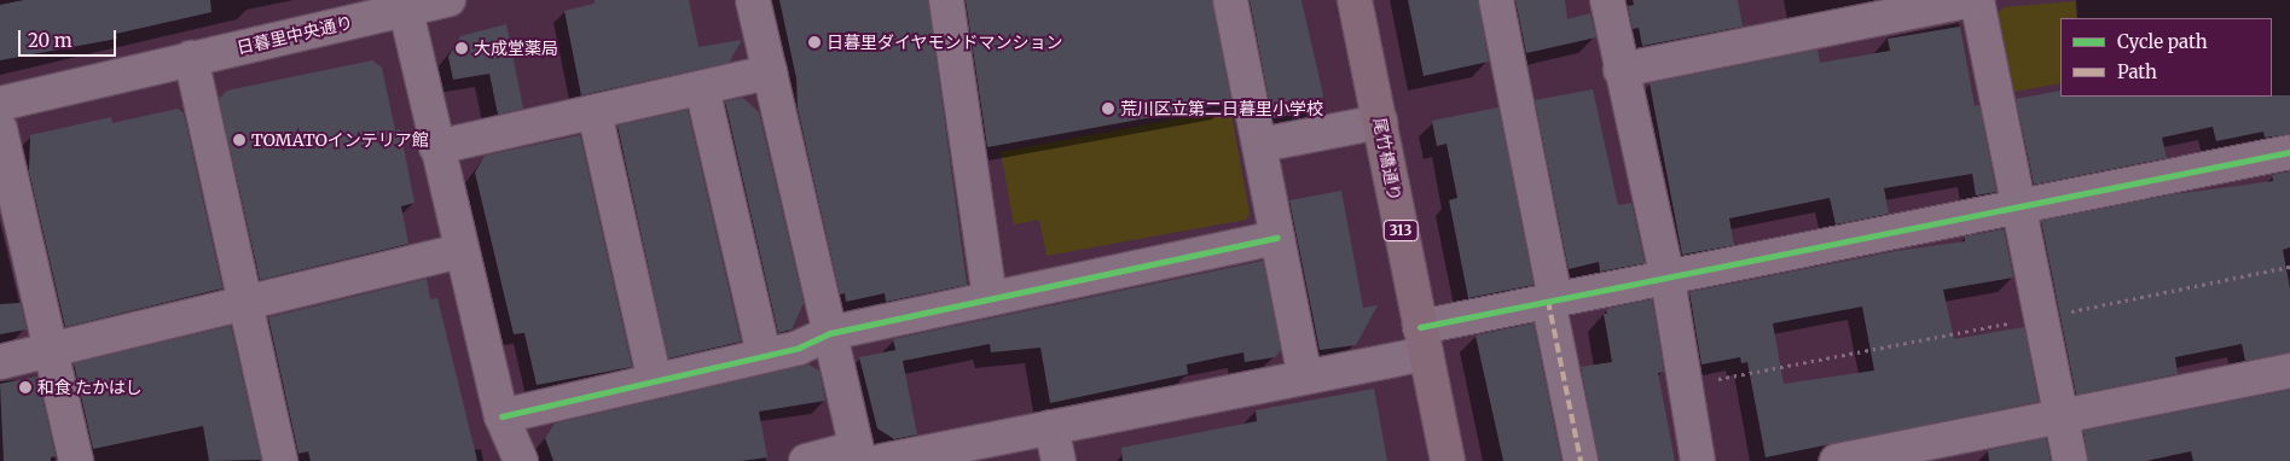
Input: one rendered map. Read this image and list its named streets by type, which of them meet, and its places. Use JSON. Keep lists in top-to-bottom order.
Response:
{
  "streets": {
    "main road": ["尾竹橋通り", "313"],
    "street": ["日暮里中央通り"]
  },
  "places": [
    "日暮里ダイヤモンドマンション",
    "大成堂薬局",
    "荒川区立第二日暮里小学校",
    "TOMATOインテリア館",
    "和食 たかはし"
  ],
  "legend": ["Cycle path", "Path"],
  "scale_bar": "20 m"
}
